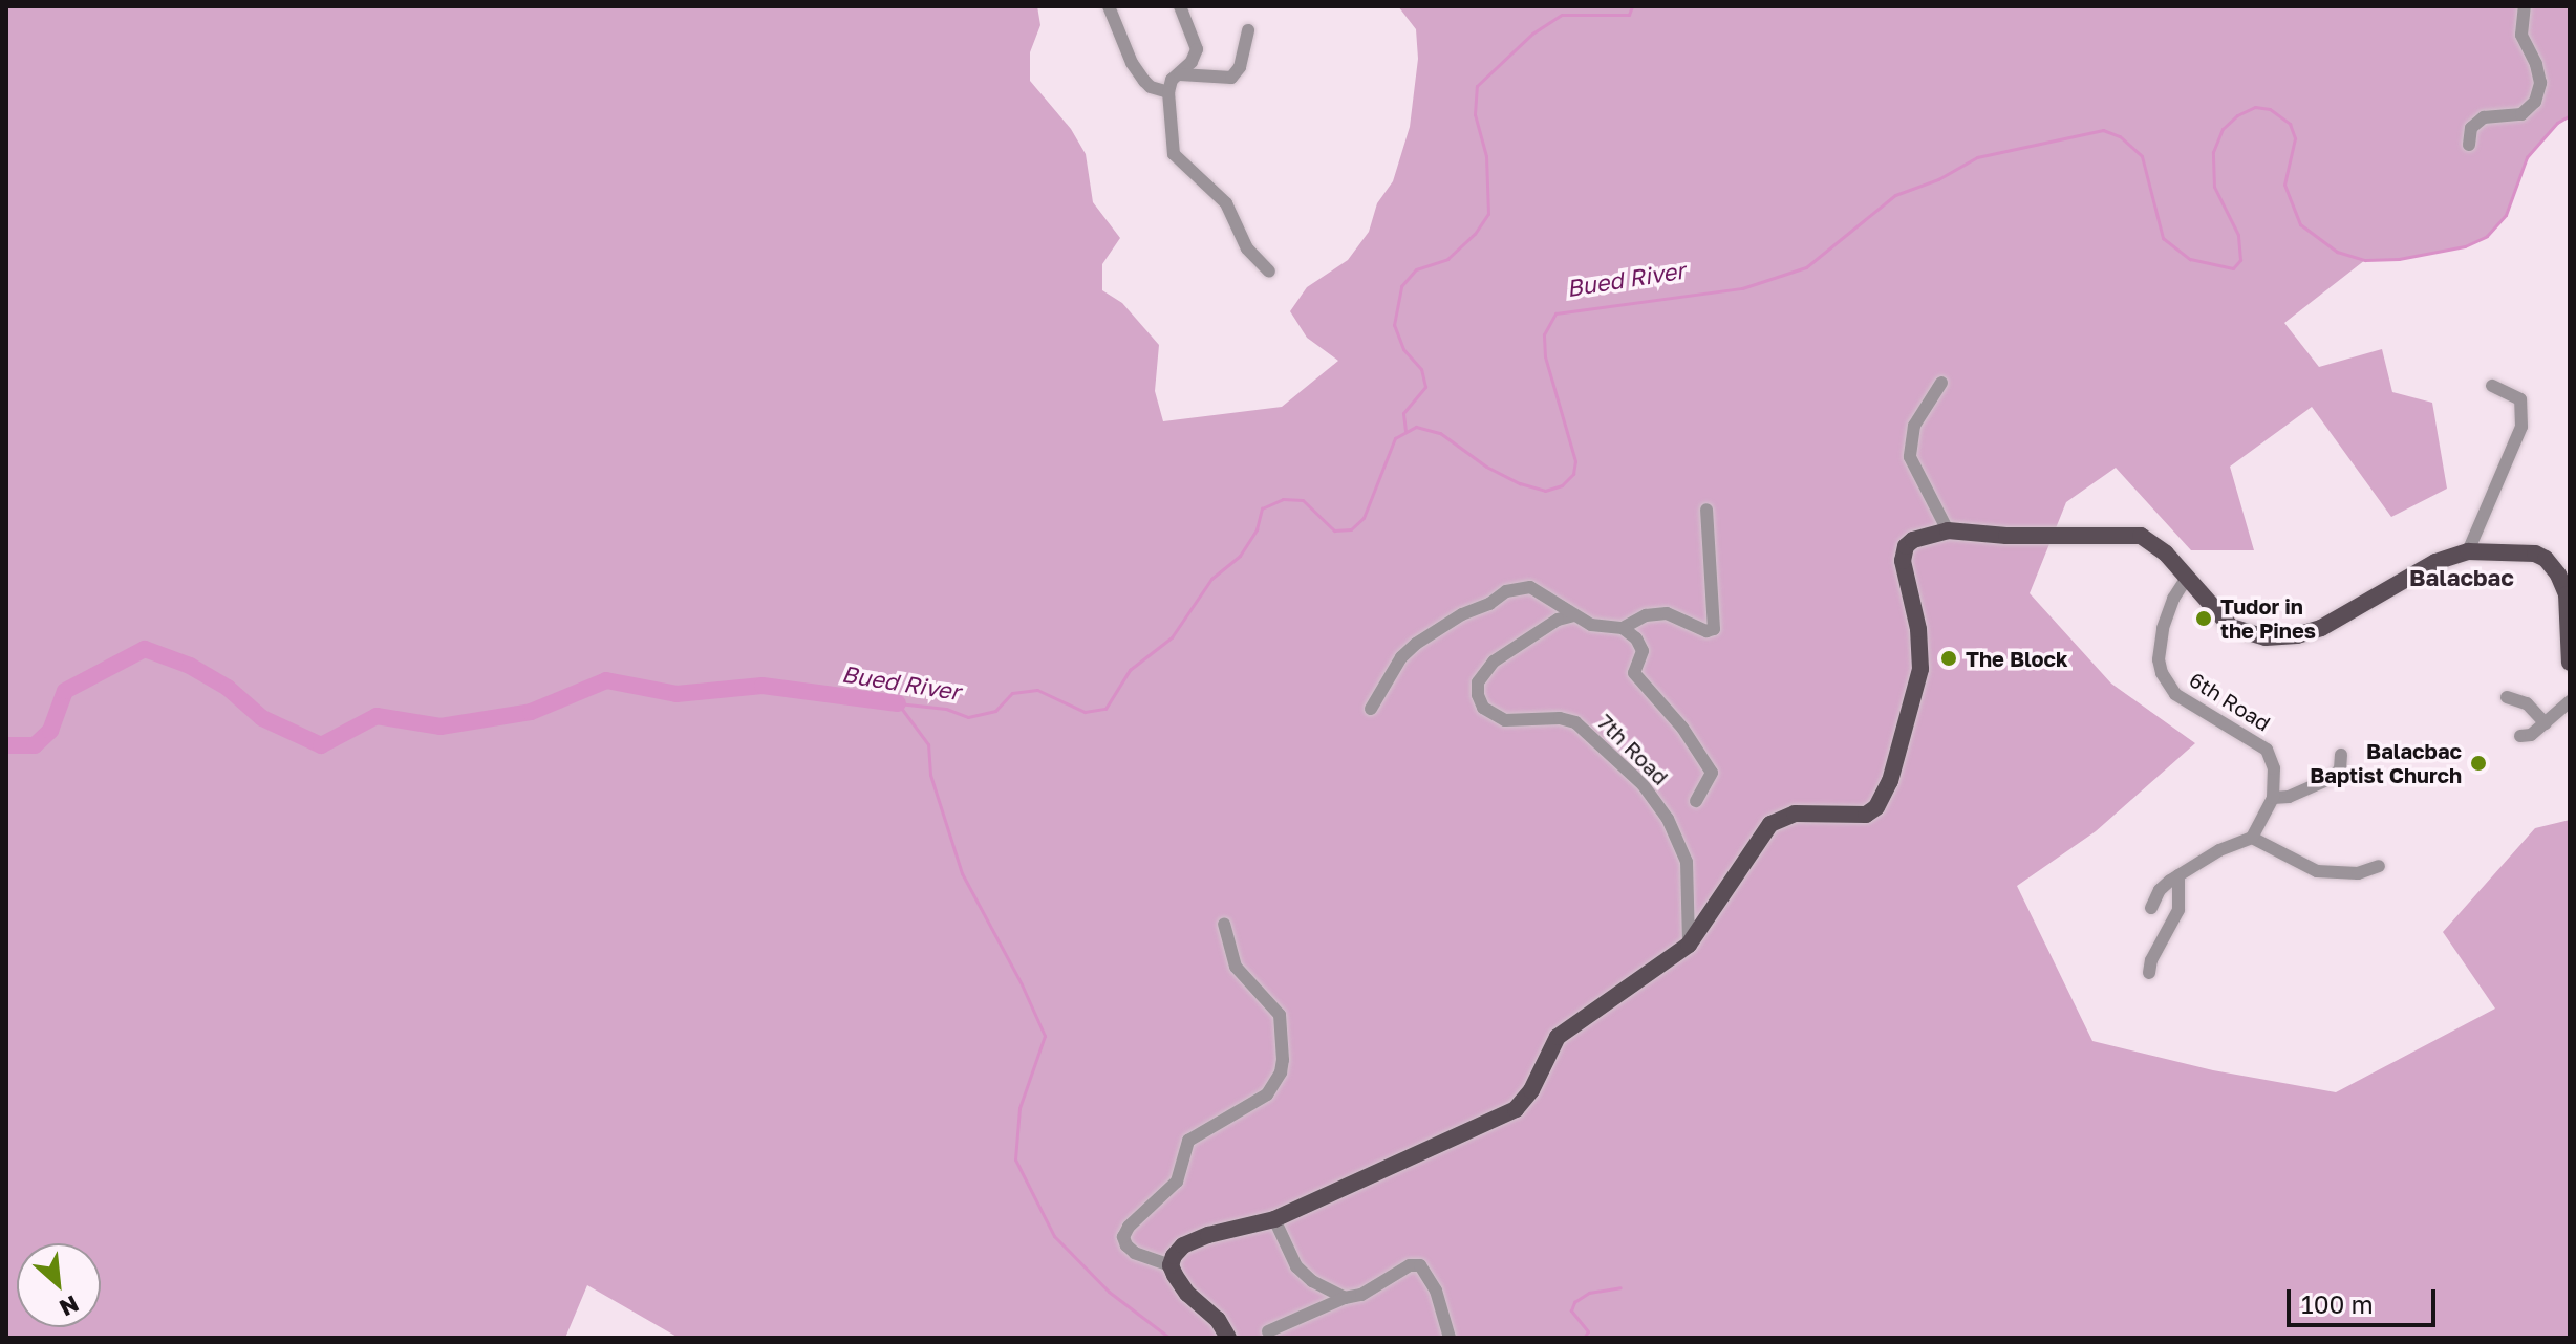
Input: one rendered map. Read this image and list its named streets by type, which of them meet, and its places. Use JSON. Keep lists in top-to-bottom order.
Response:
{
  "streets": {
    "street": ["6th Road", "7th Road"]
  },
  "districts": ["Balacbac"],
  "water": ["Bued River"],
  "places": ["Tudor in the Pines", "The Block", "Balacbac Baptist Church"],
  "scale_bar": "100 m",
  "north": "bottom right"
}
